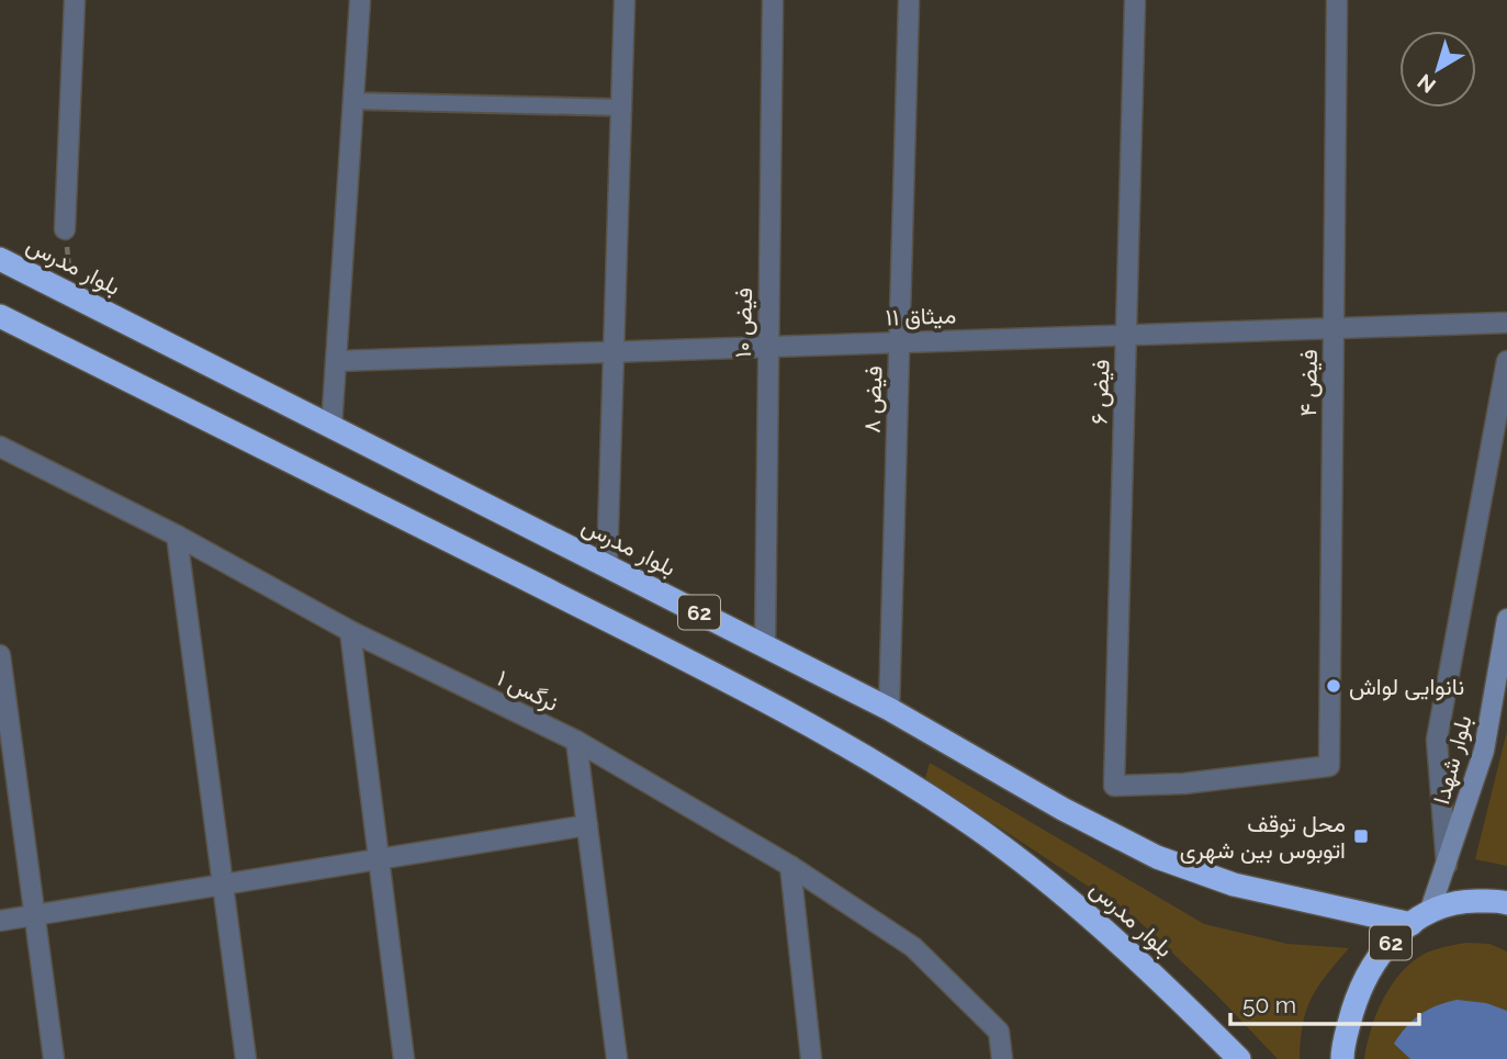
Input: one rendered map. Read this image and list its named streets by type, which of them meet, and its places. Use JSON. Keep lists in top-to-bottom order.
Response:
{
  "streets": {
    "highway": ["بلوار مدرس", "62"],
    "main road": ["بلوار شهدا"],
    "street": [
      "میثاق ۱۱",
      "فیض ۱۰",
      "فیض ۴",
      "فیض ۶",
      "فیض ۸",
      "نرگس ۱"
    ]
  },
  "crossings": [
    ["بلوار مدرس", "فیض ۱۰"],
    ["بلوار مدرس", "فیض ۸"],
    ["بلوار مدرس", "62"],
    ["میثاق ۱۱", "فیض ۱۰"],
    ["میثاق ۱۱", "فیض ۴"],
    ["میثاق ۱۱", "فیض ۶"],
    ["میثاق ۱۱", "فیض ۸"],
    ["فیض ۴", "فیض ۶"],
    ["62", "بلوار شهدا"]
  ],
  "places": {
    "other": ["نانوایی لواش"],
    "transit": ["محل توقف اتوبوس بین شهری"]
  },
  "scale_bar": "50 m",
  "north": "bottom left"
}
